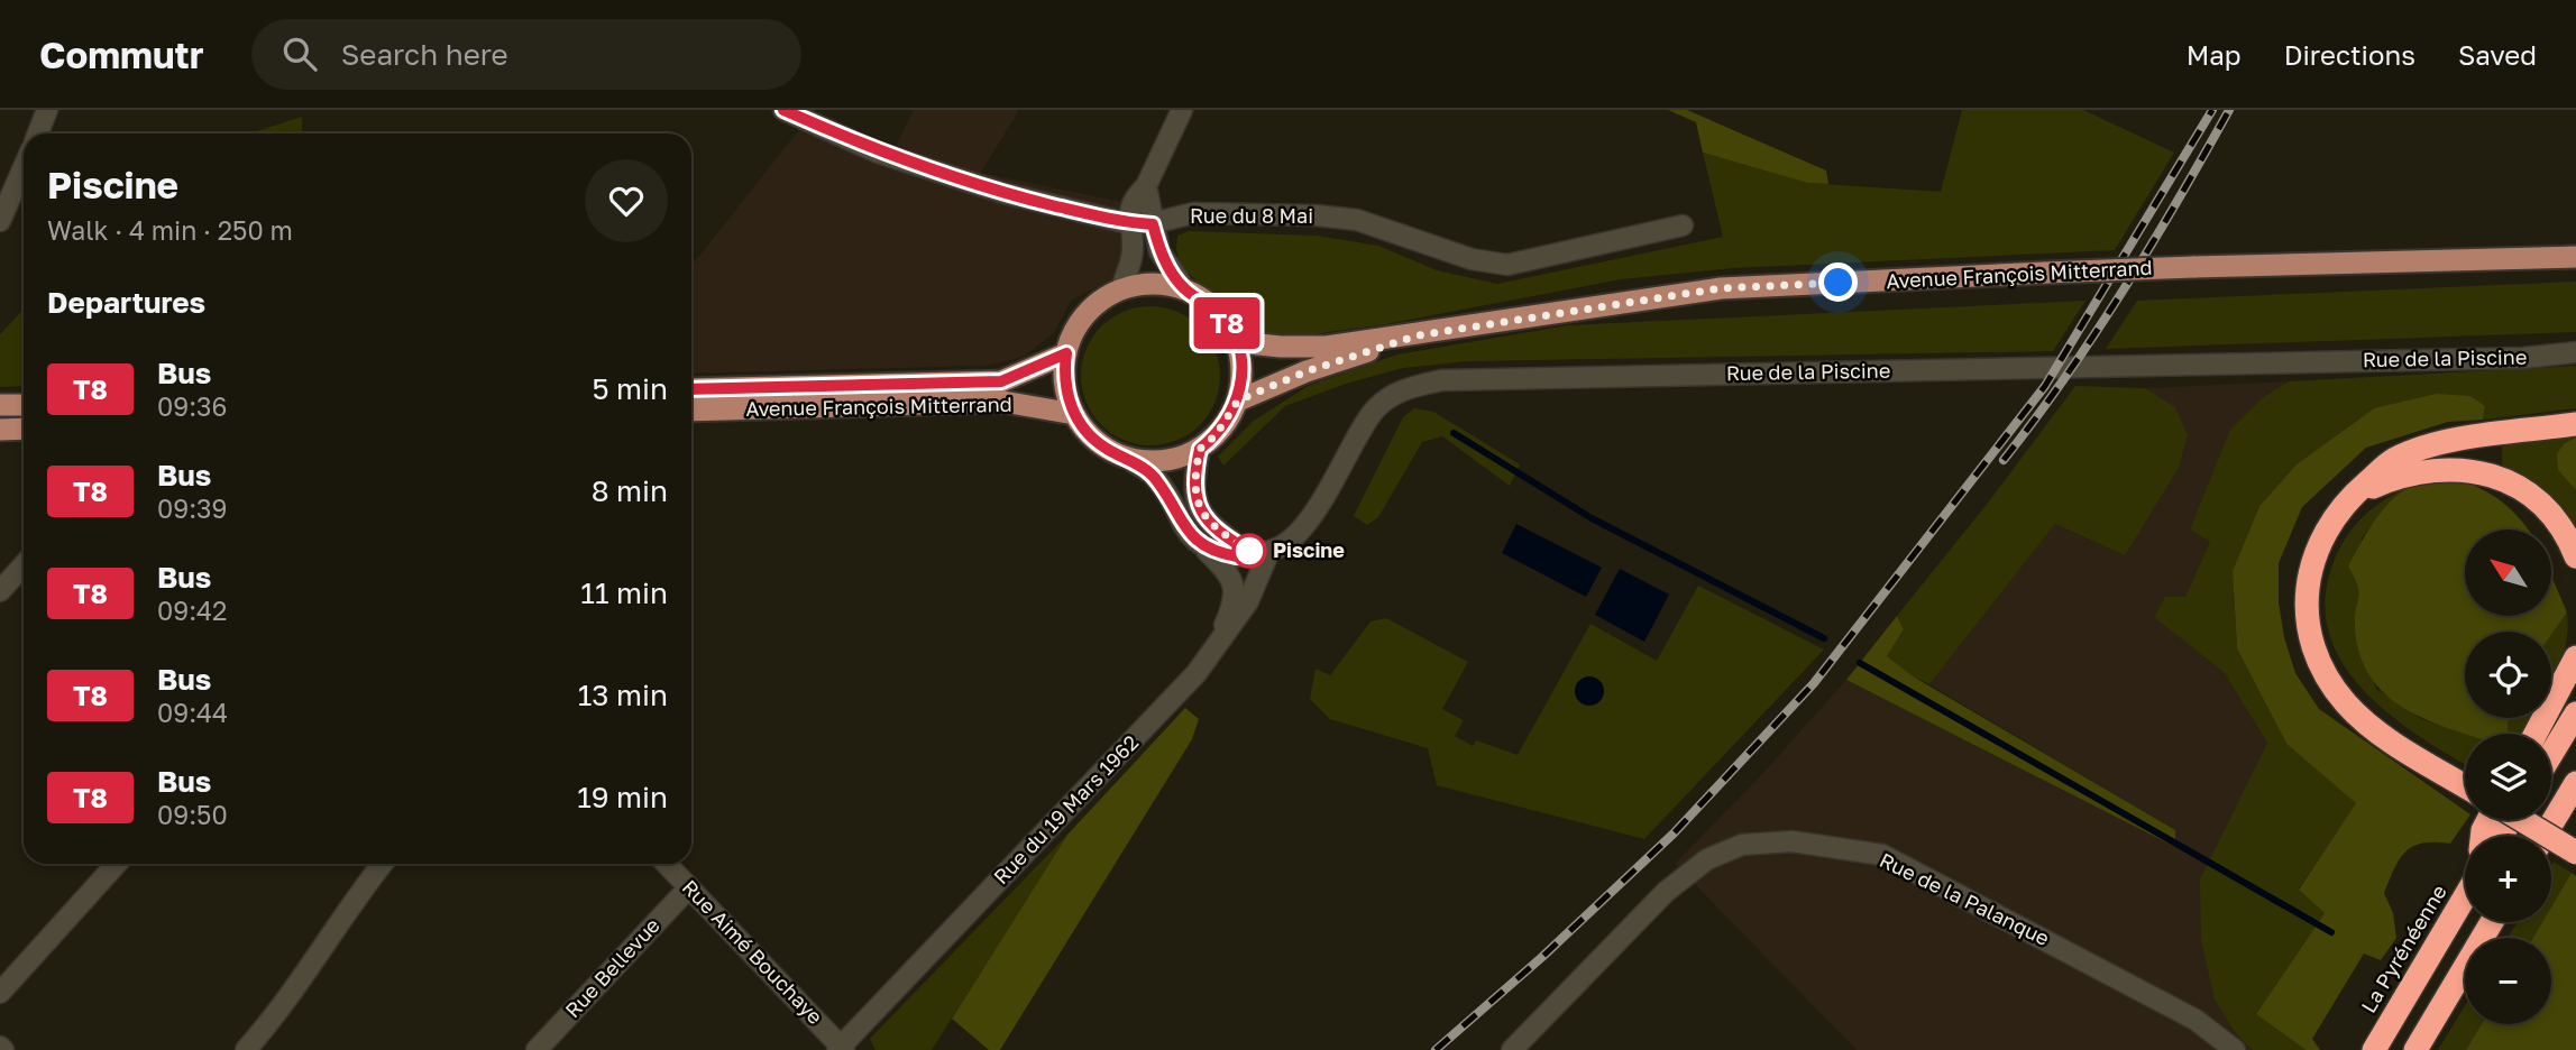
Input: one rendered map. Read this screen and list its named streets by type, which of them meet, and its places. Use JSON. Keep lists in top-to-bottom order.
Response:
{
  "streets": {
    "highway": ["La Pyrénéenne"],
    "main road": ["Avenue François Mitterrand"],
    "street": [
      "Rue du 8 Mai",
      "Rue de la Piscine",
      "Rue du 19 Mars 1962",
      "Rue de la Palanque",
      "Rue Aimé Bouchaye",
      "Rue Bellevue"
    ]
  },
  "crossings": [
    ["Rue de la Piscine", "Rue du 19 Mars 1962"],
    ["Rue du 19 Mars 1962", "Rue Aimé Bouchaye"],
    ["Rue Aimé Bouchaye", "Rue Bellevue"]
  ],
  "places": ["Piscine"],
  "lines": ["bus line T8"],
  "north": "top left",
  "page": {
    "header": "Commutr",
    "search": "Search here",
    "nav": ["Map", "Directions", "Saved"],
    "on_map": "T8",
    "heading": [
      ["Piscine", "Walk · 4 min · 250 m"],
      "Departures"
    ],
    "list": [
      {
        "mark": "T8",
        "name": "Bus",
        "note": "09:36",
        "value": "5 min"
      },
      {
        "mark": "T8",
        "name": "Bus",
        "note": "09:39",
        "value": "8 min"
      },
      {
        "mark": "T8",
        "name": "Bus",
        "note": "09:42",
        "value": "11 min"
      },
      {
        "mark": "T8",
        "name": "Bus",
        "note": "09:44",
        "value": "13 min"
      },
      {
        "mark": "T8",
        "name": "Bus",
        "note": "09:50",
        "value": "19 min"
      }
    ],
    "map_buttons": ["+", "−"]
  }
}
